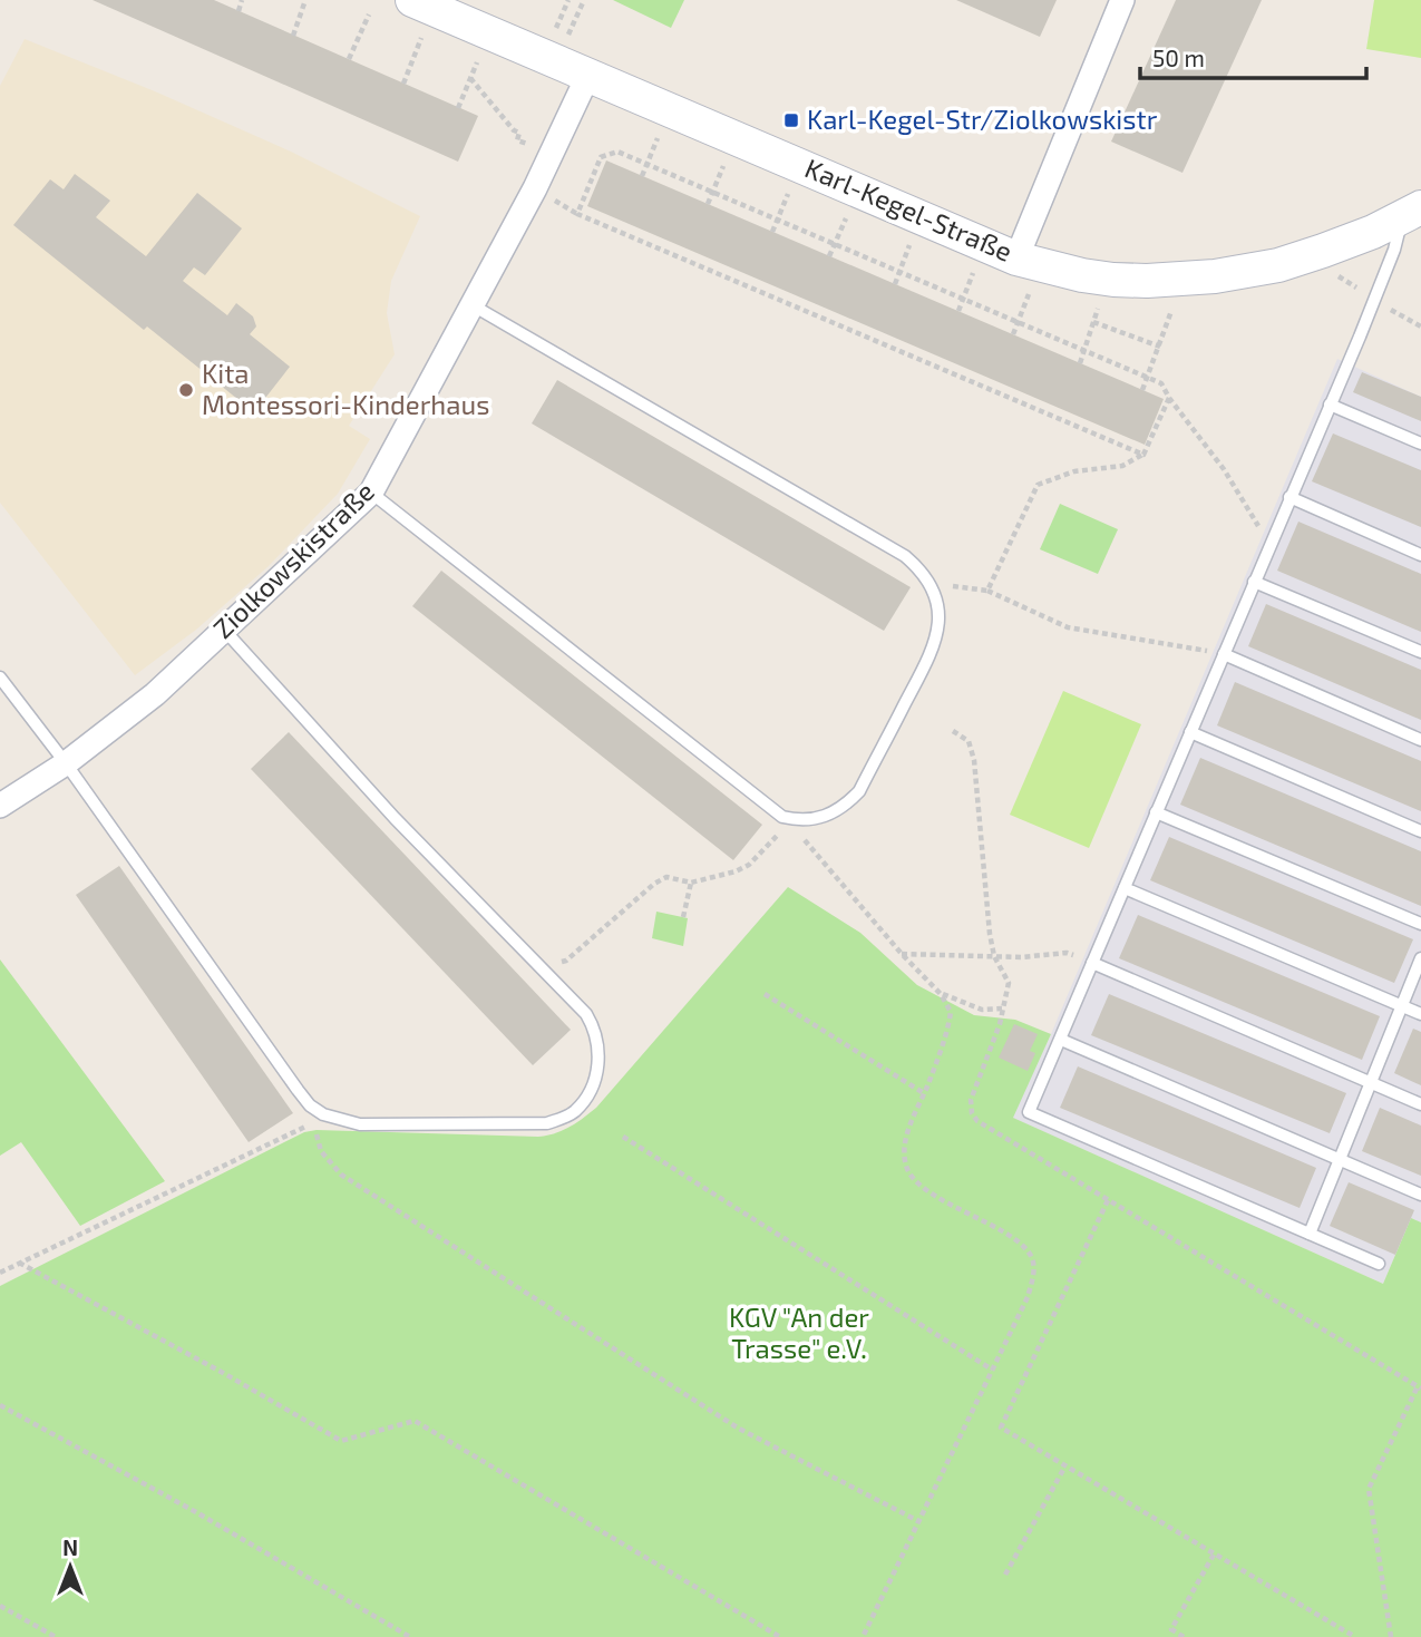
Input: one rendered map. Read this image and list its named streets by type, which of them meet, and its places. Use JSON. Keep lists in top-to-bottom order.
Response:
{
  "streets": {
    "street": ["Karl-Kegel-Straße", "Ziolkowskistraße"]
  },
  "crossings": [
    ["Karl-Kegel-Straße", "Ziolkowskistraße"]
  ],
  "parks": ["KGV \"An der Trasse\" e.V."],
  "places": {
    "transit": ["Karl-Kegel-Str/Ziolkowskistr"],
    "other": ["Kita Montessori-Kinderhaus"]
  },
  "scale_bar": "50 m",
  "north": "top"
}
